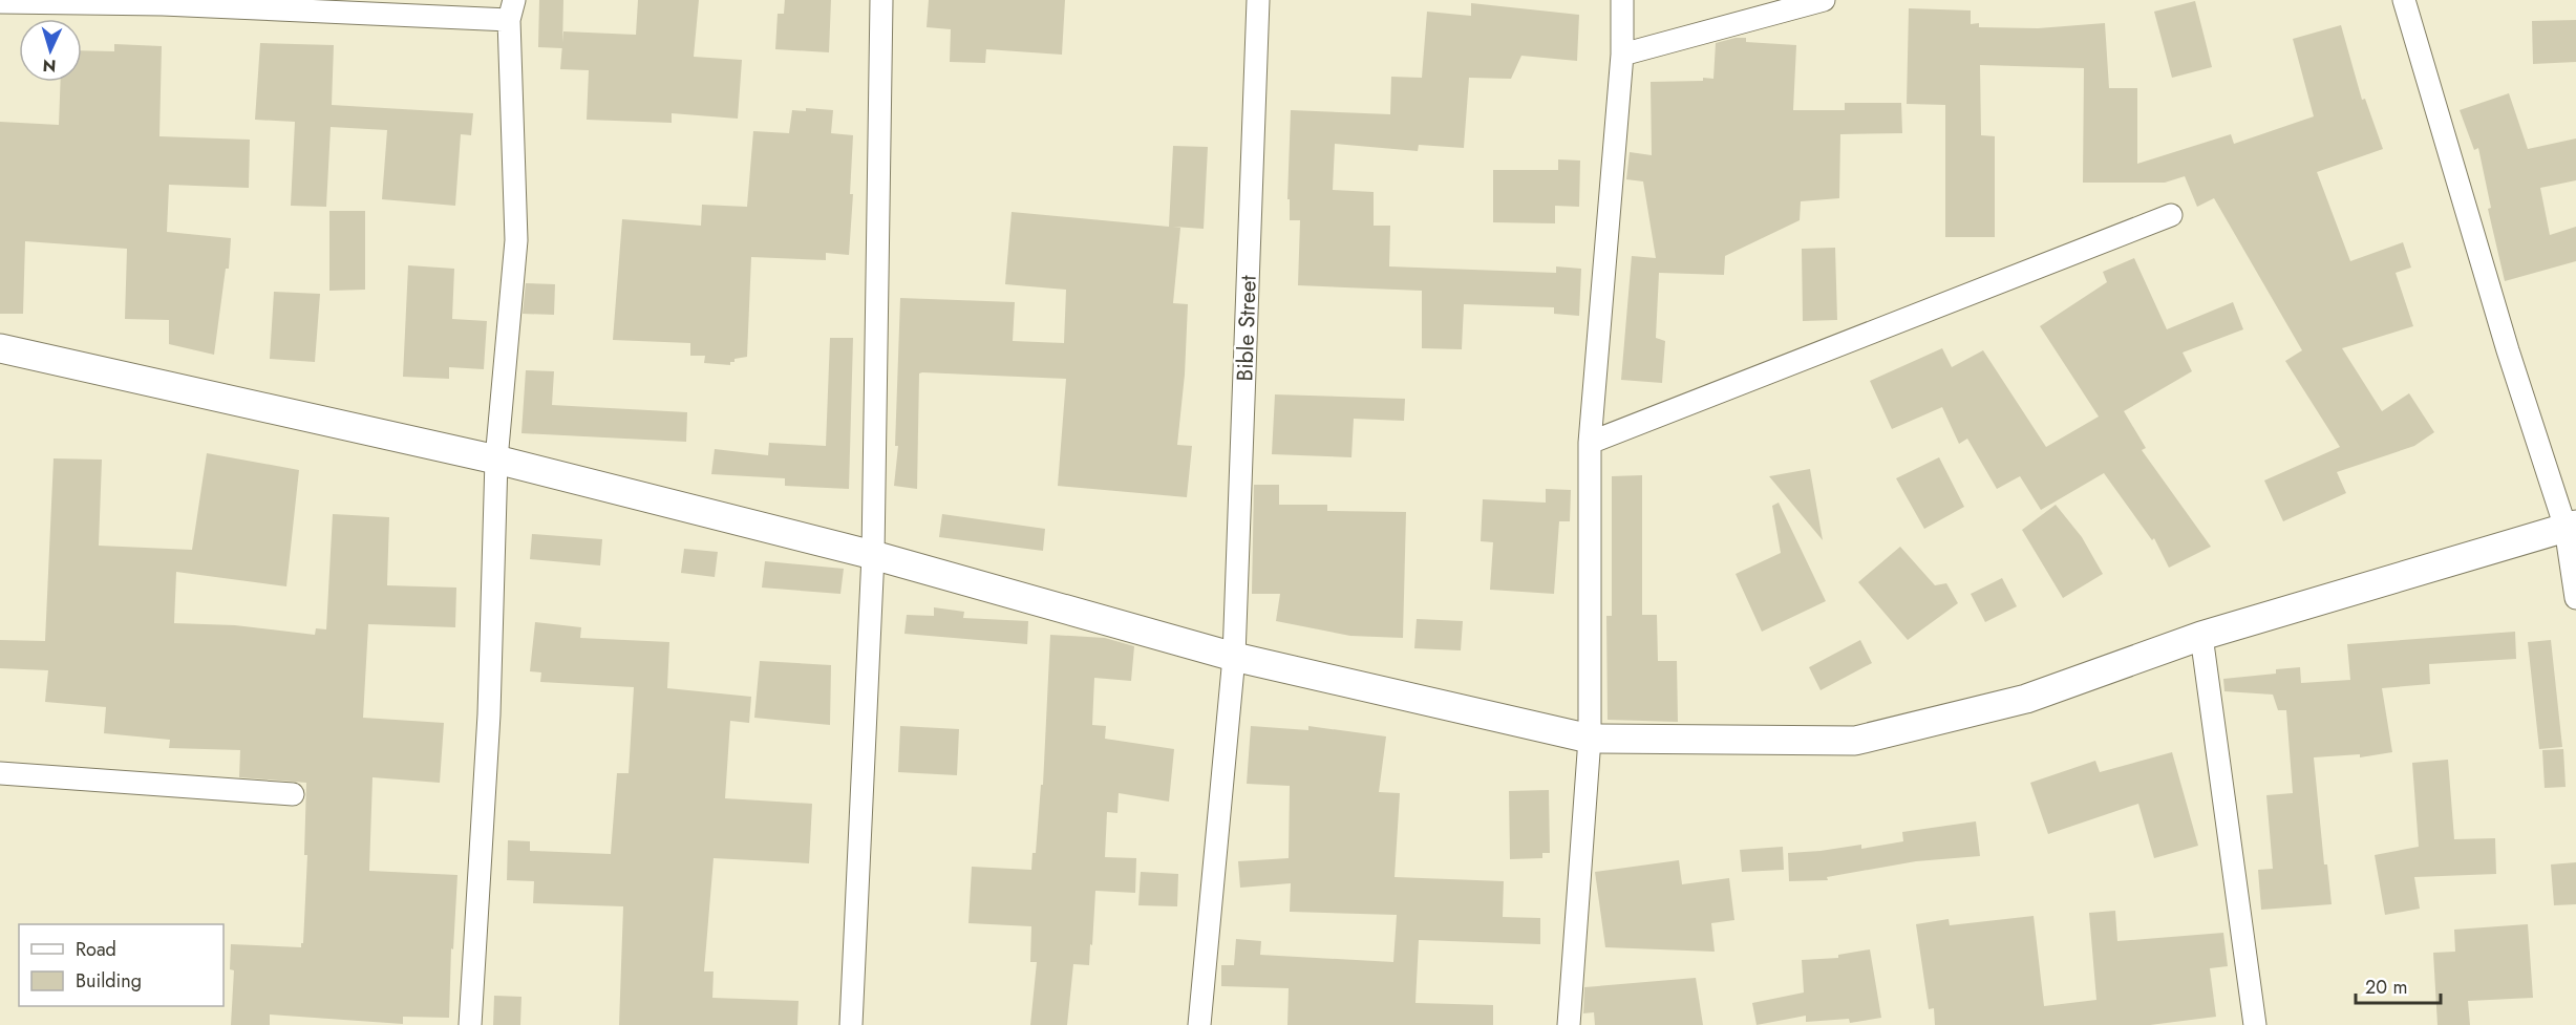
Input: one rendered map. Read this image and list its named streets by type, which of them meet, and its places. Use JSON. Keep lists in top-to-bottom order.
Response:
{
  "streets": {
    "street": ["Bible Street"]
  },
  "legend": ["Road", "Building"],
  "scale_bar": "20 m",
  "north": "bottom"
}
